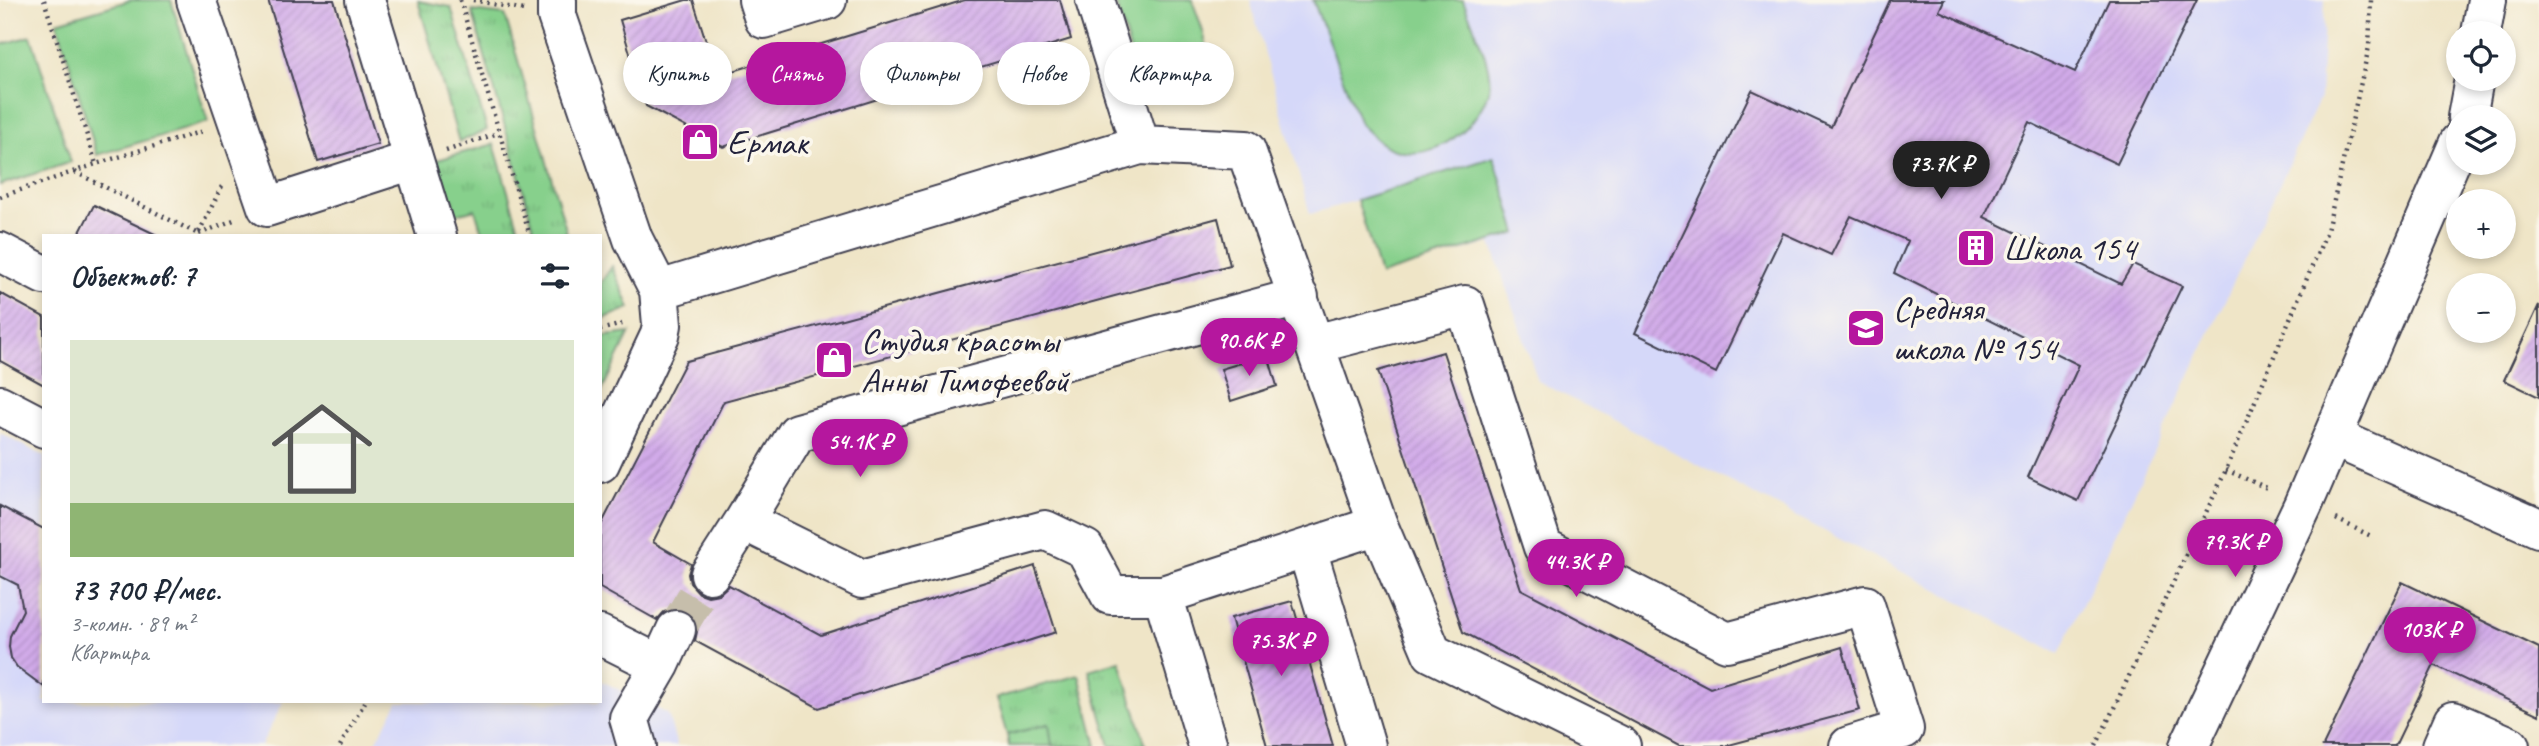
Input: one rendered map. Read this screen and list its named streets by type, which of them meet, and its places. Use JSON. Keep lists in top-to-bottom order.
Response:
{
  "places": {
    "shop": ["Ермак", "Студия красоты Анны Тимофеевой"],
    "building": ["Школа 154"],
    "school or university": ["Средняя школа № 154"]
  },
  "page": {
    "map_buttons": ["+", "−"],
    "chip": [
      "Купить",
      "Снять",
      "Фильтры",
      "Новое",
      "Квартира"
    ],
    "price": [
      "73.7K ₽",
      "90.6K ₽",
      "54.1K ₽",
      "79.3K ₽",
      "44.3K ₽",
      "103K ₽",
      "75.3K ₽"
    ],
    "heading": "Объектов: 7",
    "list": [
      {
        "name": "73 700 ₽/мес.",
        "note": "3-комн. · 89 m² · Квартира"
      }
    ]
  }
}
